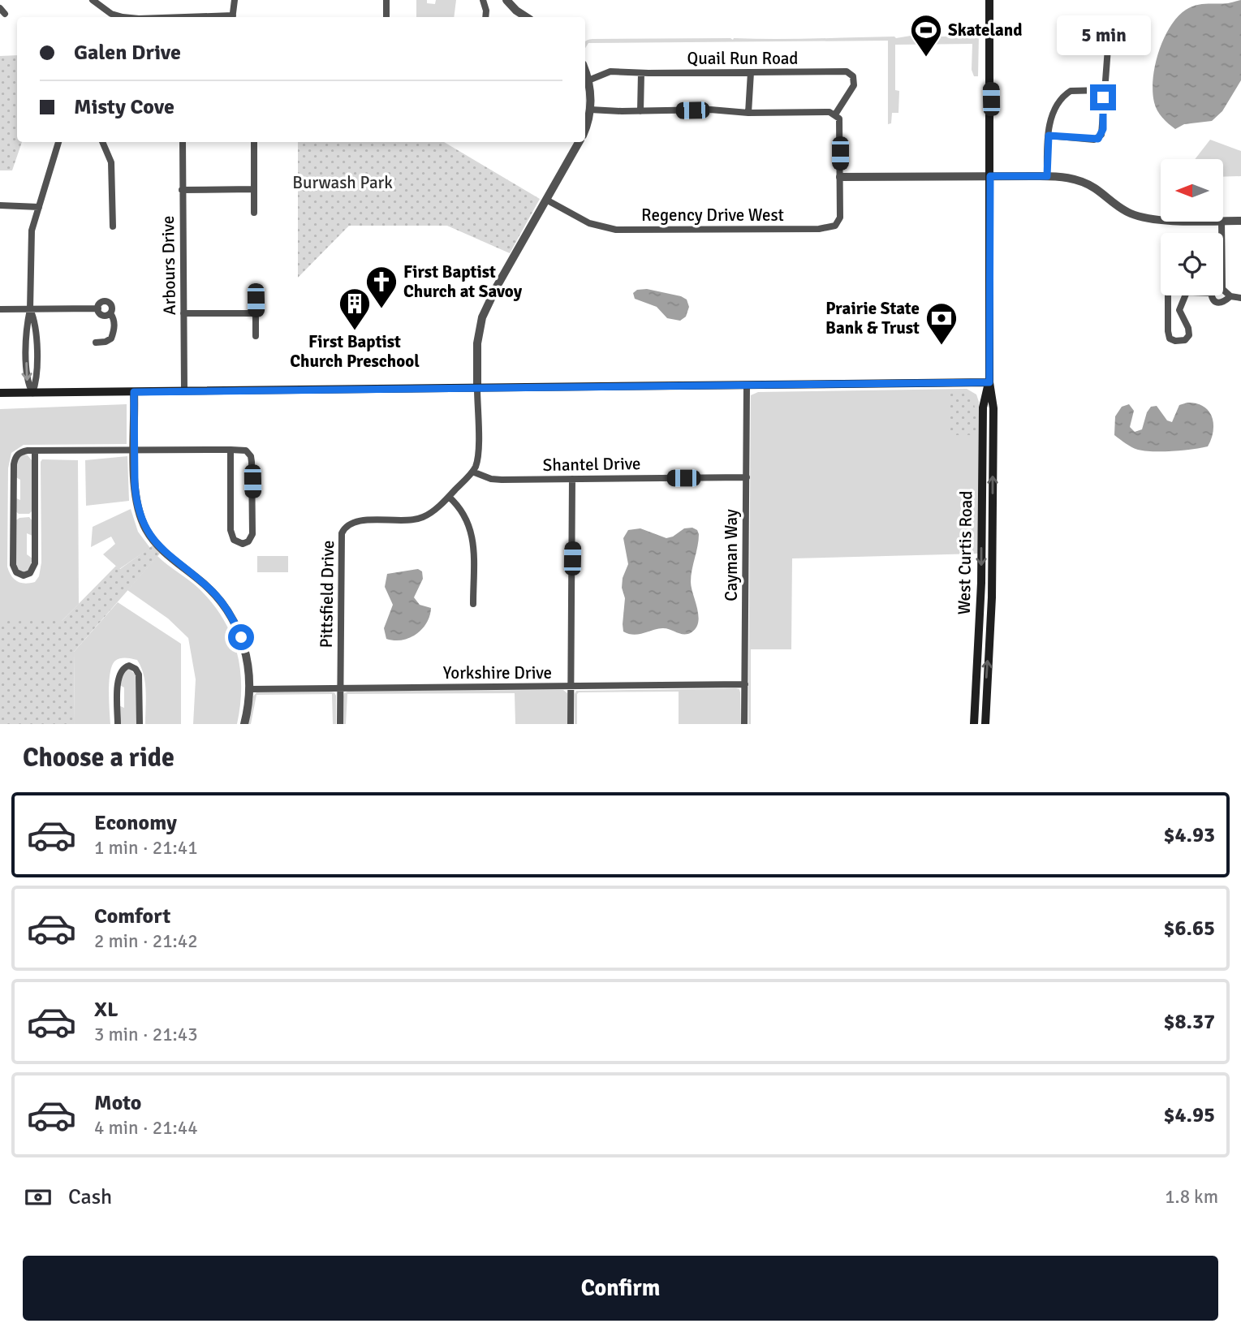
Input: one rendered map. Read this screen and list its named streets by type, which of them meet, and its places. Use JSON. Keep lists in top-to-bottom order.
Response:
{
  "streets": {
    "main road": ["West Curtis Road"],
    "street": [
      "Quail Run Road",
      "Regency Drive West",
      "Arbours Drive",
      "Shantel Drive",
      "Cayman Way",
      "Pittsfield Drive",
      "Yorkshire Drive"
    ]
  },
  "crossings": [
    ["Quail Run Road", "Regency Drive West"],
    ["Shantel Drive", "Cayman Way"],
    ["Shantel Drive", "Pittsfield Drive"],
    ["Cayman Way", "Yorkshire Drive"],
    ["Pittsfield Drive", "Yorkshire Drive"]
  ],
  "parks": ["Burwash Park"],
  "places": {
    "sports": ["Skateland"],
    "church": ["First Baptist Church at Savoy"],
    "building": ["First Baptist Church Preschool"],
    "bank": ["Prairie State Bank & Trust"]
  },
  "north": "left",
  "page": {
    "bubble": "5 min",
    "banner": ["Galen Drive", "Misty Cove"],
    "heading": "Choose a ride",
    "list": [
      {
        "name": "Economy",
        "note": "1 min · 21:41",
        "value": "$4.93"
      },
      {
        "name": "Comfort",
        "note": "2 min · 21:42",
        "value": "$6.65"
      },
      {
        "name": "XL",
        "note": "3 min · 21:43",
        "value": "$8.37"
      },
      {
        "name": "Moto",
        "note": "4 min · 21:44",
        "value": "$4.95"
      }
    ],
    "pay": ["Cash", "1.8 km"],
    "buttons": "Confirm"
  }
}
